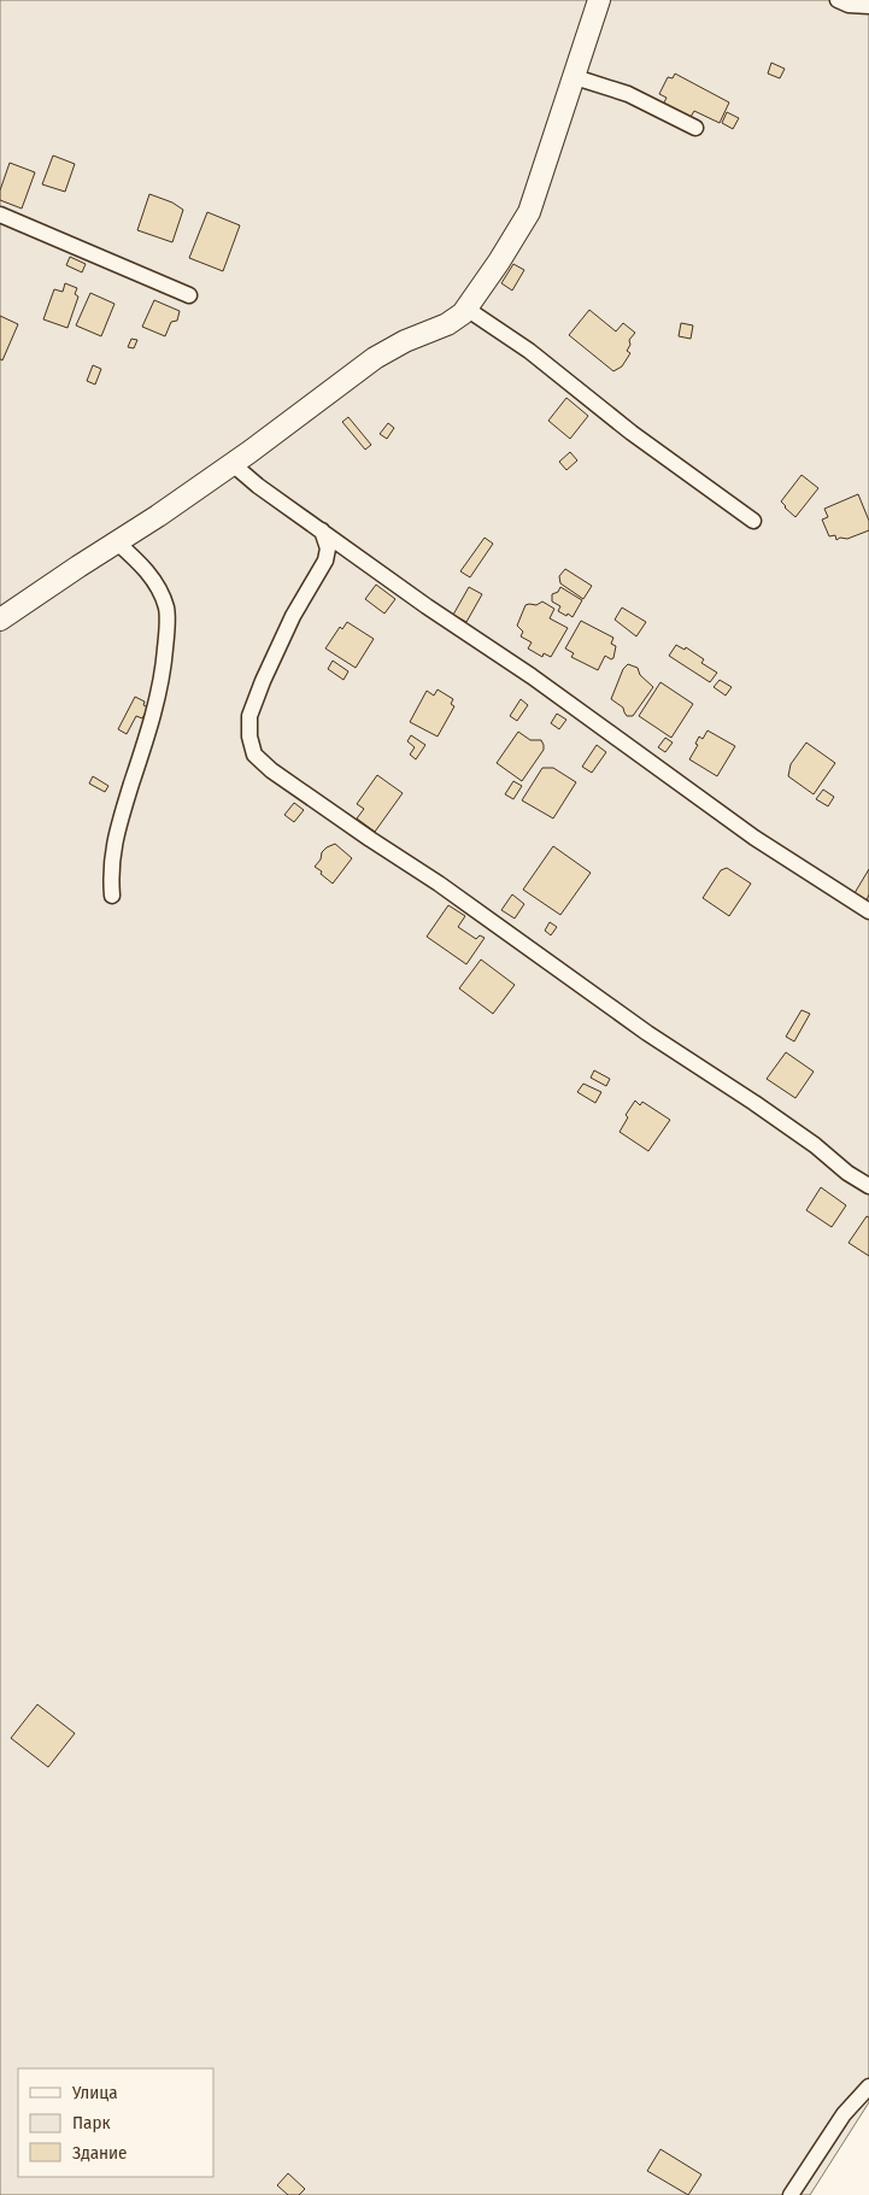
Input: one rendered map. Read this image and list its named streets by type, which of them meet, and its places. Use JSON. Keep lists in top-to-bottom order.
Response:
{
  "legend": ["Улица", "Парк", "Здание"]
}
